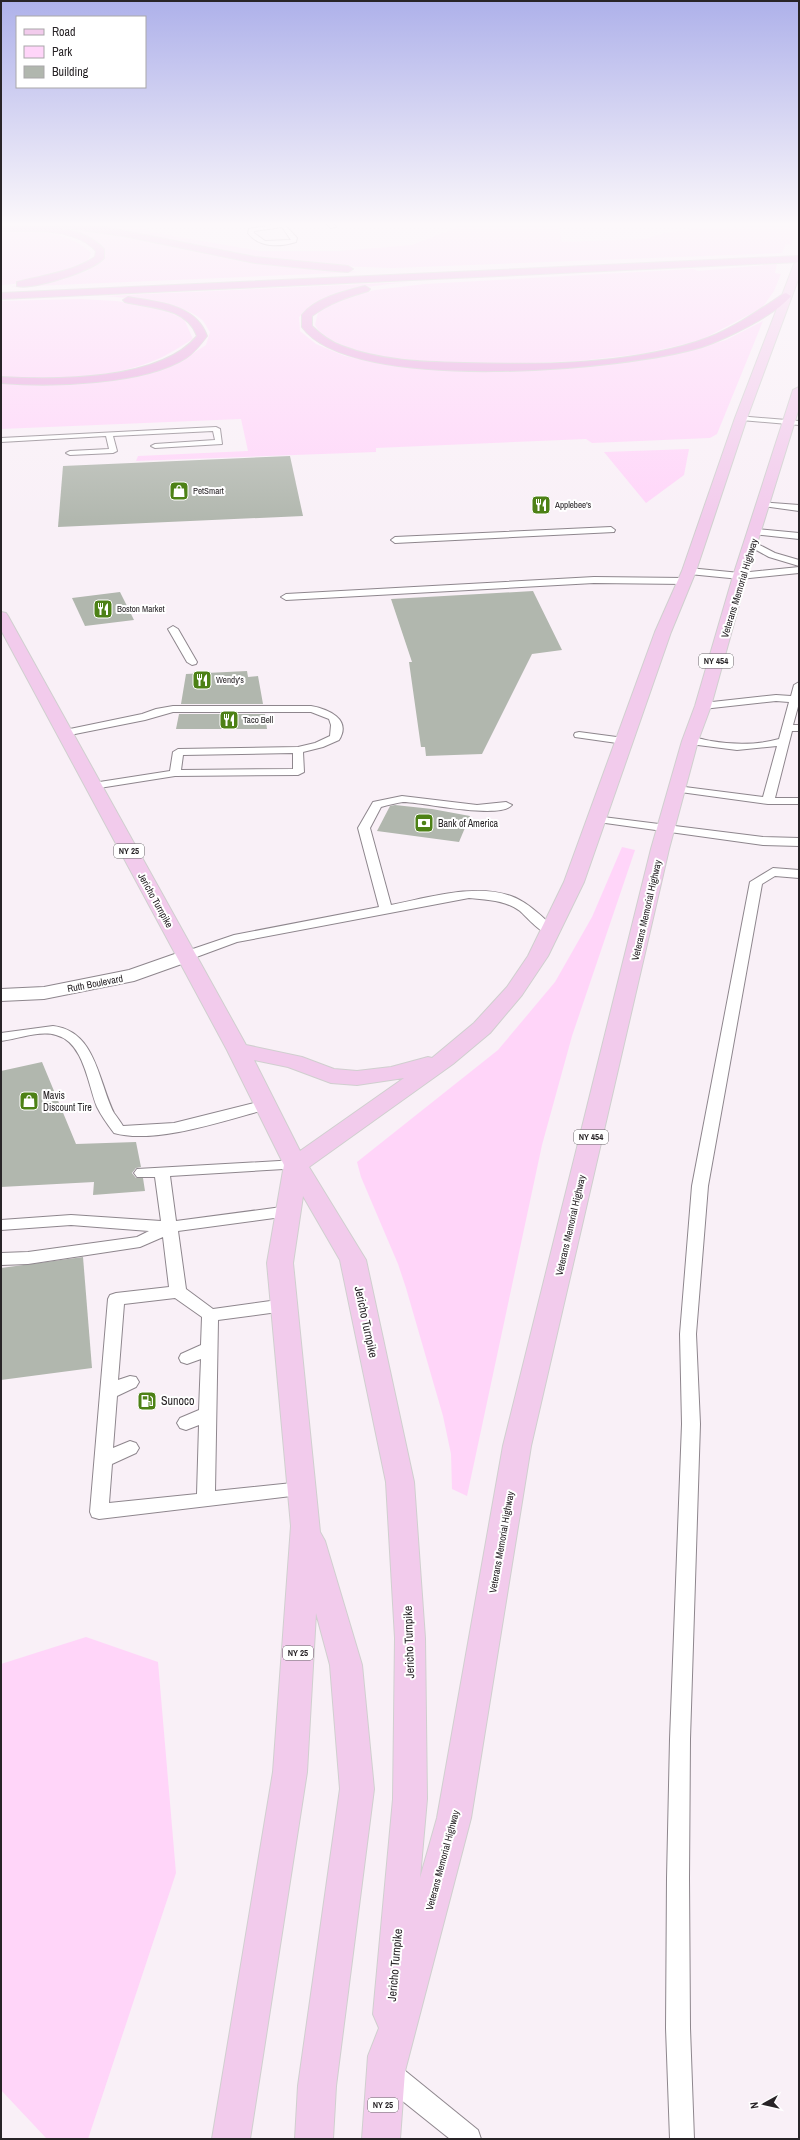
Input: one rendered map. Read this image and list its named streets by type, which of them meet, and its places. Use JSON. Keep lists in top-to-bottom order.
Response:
{
  "streets": {
    "main road": [
      "Veterans Memorial Highway",
      "NY 454",
      "NY 25",
      "Jericho Turnpike"
    ],
    "street": ["Ruth Boulevard"]
  },
  "crossings": [
    ["Veterans Memorial Highway", "Jericho Turnpike"],
    ["NY 25", "Jericho Turnpike"],
    ["Jericho Turnpike", "Ruth Boulevard"]
  ],
  "places": {
    "shop": ["PetSmart", "Mavis Discount Tire"],
    "restaurant": [
      "Applebee's",
      "Boston Market",
      "Wendy's",
      "Taco Bell"
    ],
    "bank": ["Bank of America"],
    "fuel station": ["Sunoco"]
  },
  "legend": ["Road", "Park", "Building"],
  "north": "left"
}
